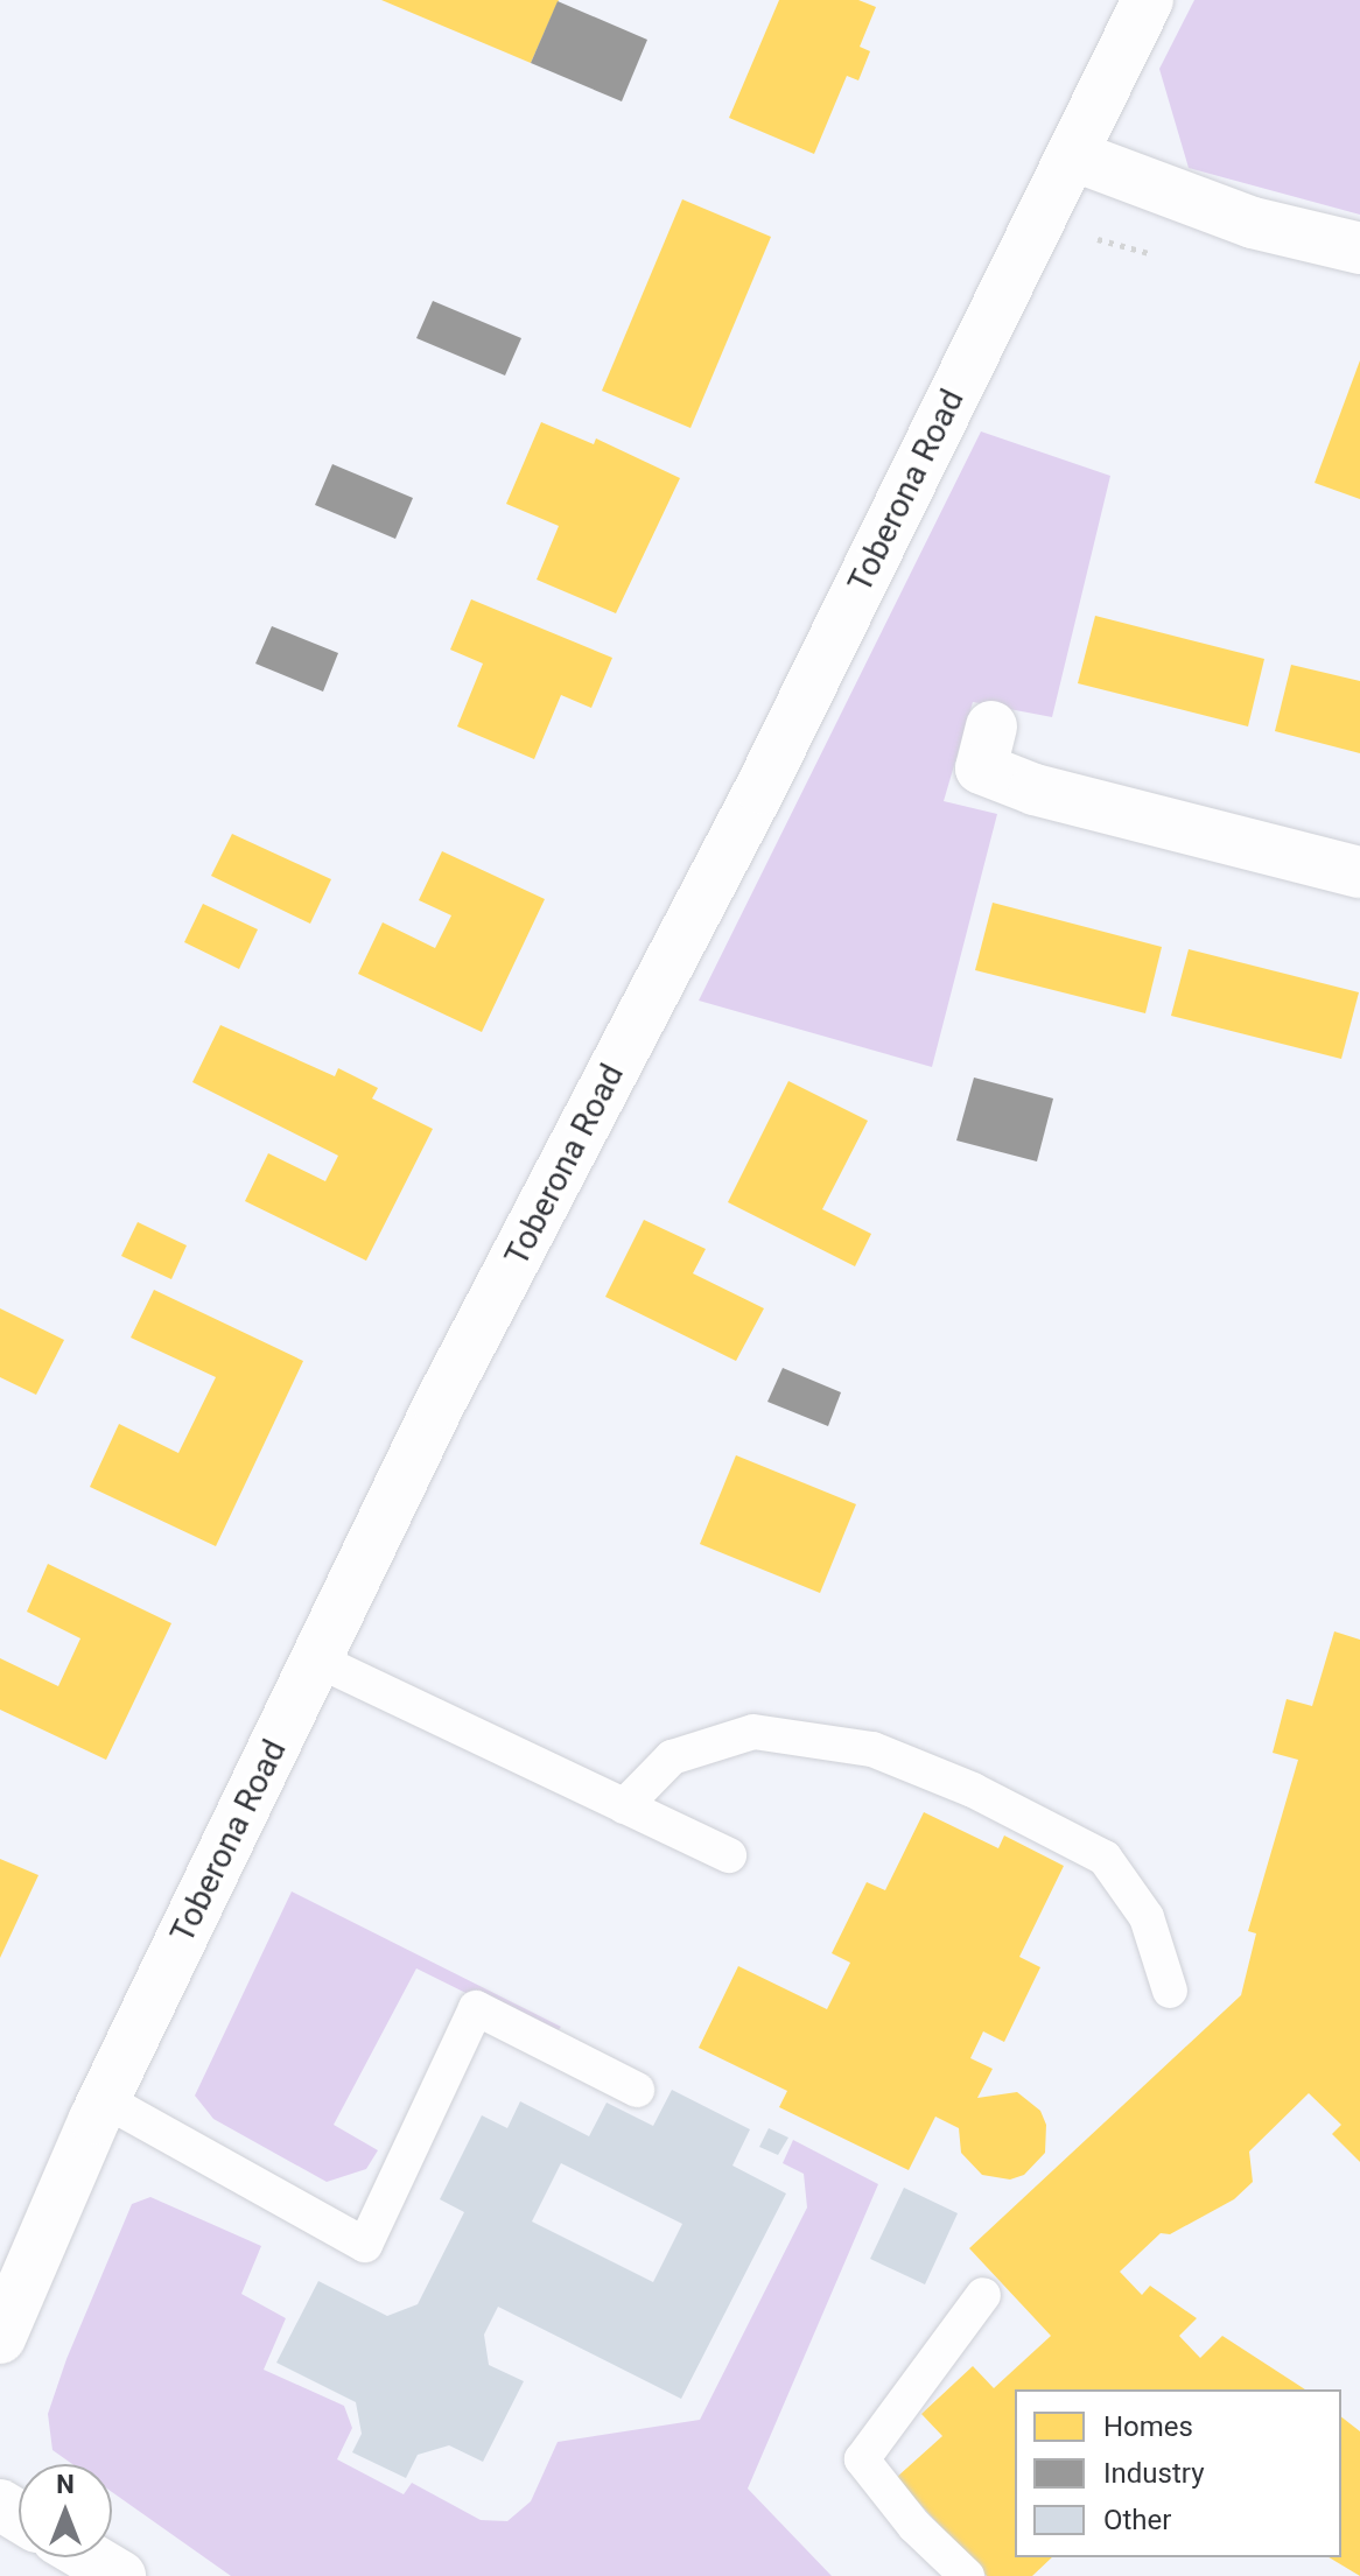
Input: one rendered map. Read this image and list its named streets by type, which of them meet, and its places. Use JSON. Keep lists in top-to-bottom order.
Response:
{
  "streets": {
    "street": ["Toberona Road"]
  },
  "legend": ["Homes", "Industry", "Other"],
  "north": "top"
}
